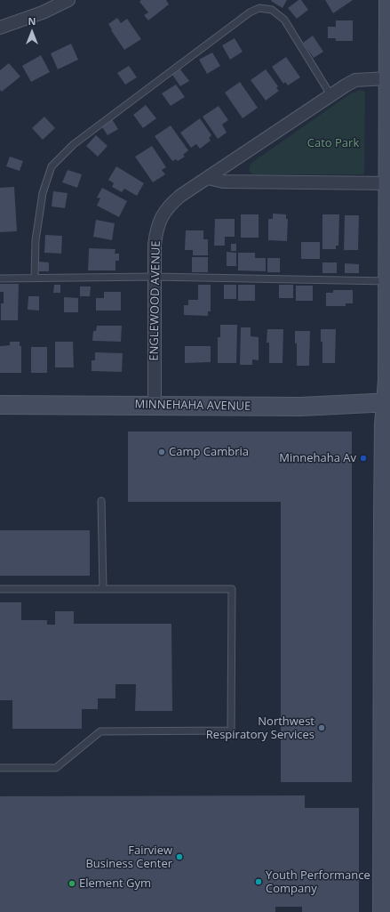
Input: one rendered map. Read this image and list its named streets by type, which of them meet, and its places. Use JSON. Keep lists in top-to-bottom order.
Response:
{
  "streets": {
    "street": ["ENGLEWOOD AVENUE", "MINNEHAHA AVENUE"]
  },
  "crossings": [
    ["ENGLEWOOD AVENUE", "MINNEHAHA AVENUE"]
  ],
  "parks": ["Cato Park"],
  "places": [
    "Camp Cambria",
    "Minnehaha Av",
    "Northwest Respiratory Services",
    "Fairview Business Center",
    "Youth Performance Company",
    "Element Gym"
  ],
  "north": "top"
}
